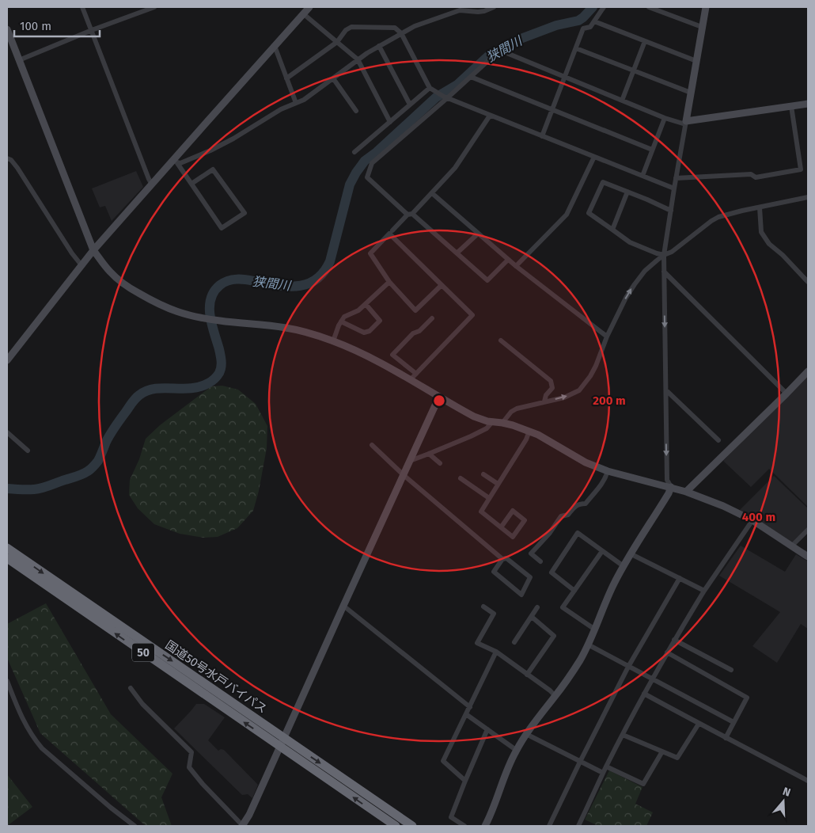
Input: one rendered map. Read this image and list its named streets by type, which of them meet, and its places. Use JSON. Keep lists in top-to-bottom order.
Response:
{
  "streets": {
    "highway": ["50", "国道50号水戸バイパス"]
  },
  "water": ["狭間川"],
  "scale_bar": "100 m",
  "north": "top",
  "rings": ["200 m", "400 m"]
}
